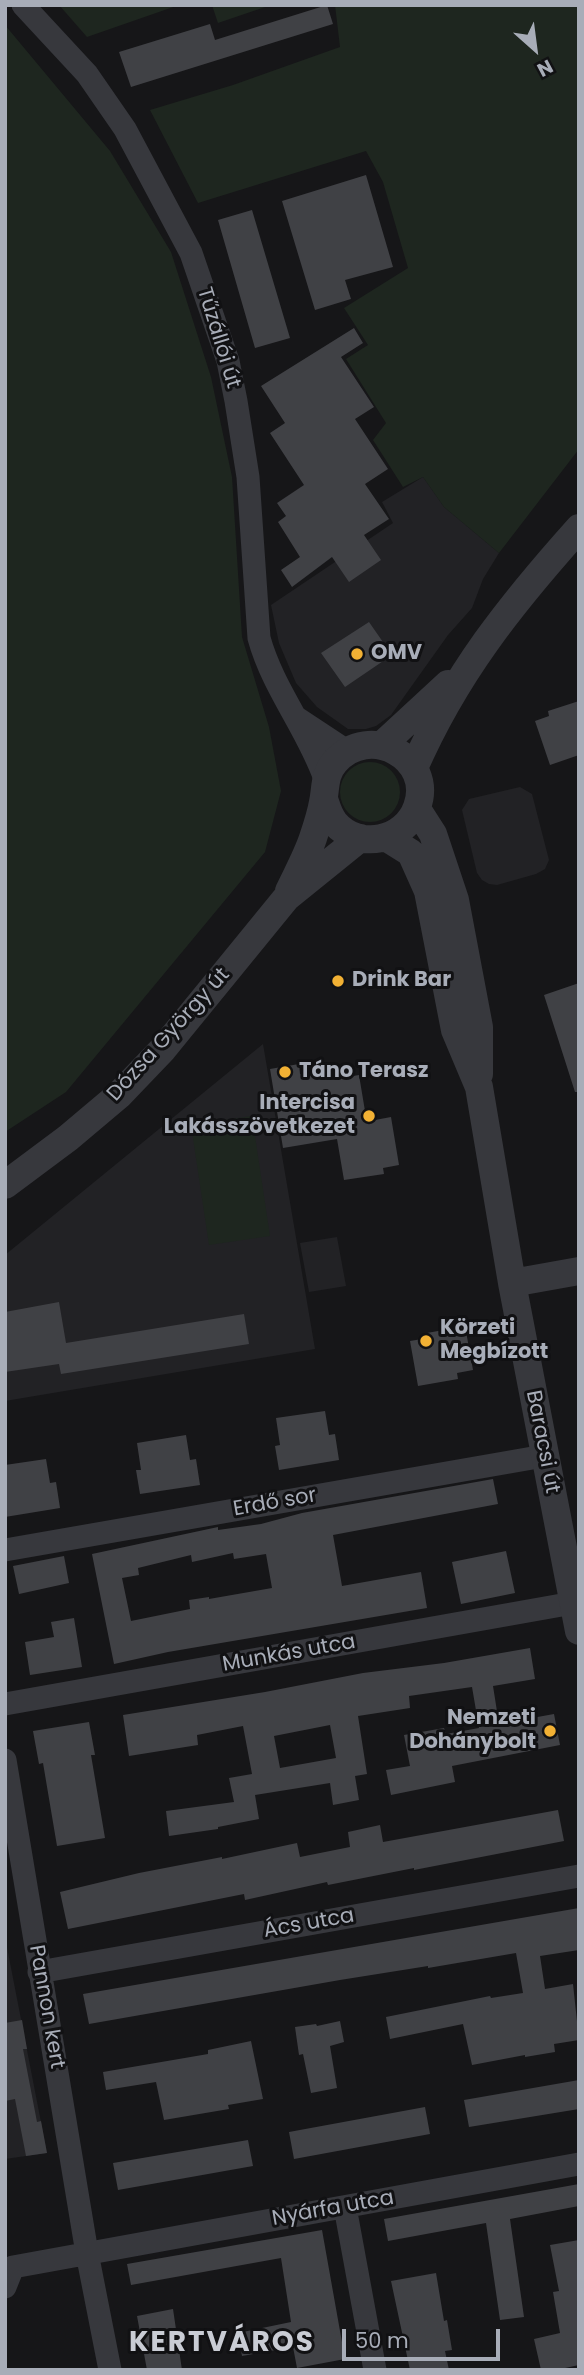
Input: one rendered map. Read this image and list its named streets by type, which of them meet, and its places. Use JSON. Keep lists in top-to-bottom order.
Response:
{
  "streets": {
    "street": [
      "Tűzállói út",
      "Dózsa György út",
      "Baracsi út",
      "Erdő sor",
      "Munkás utca",
      "Ács utca",
      "Pannon kert",
      "Nyárfa utca"
    ]
  },
  "crossings": [
    ["Tűzállói út", "Dózsa György út"],
    ["Tűzállói út", "Baracsi út"],
    ["Dózsa György út", "Baracsi út"],
    ["Baracsi út", "Erdő sor"],
    ["Baracsi út", "Munkás utca"],
    ["Ács utca", "Pannon kert"],
    ["Pannon kert", "Nyárfa utca"]
  ],
  "districts": ["KERTVÁROS"],
  "places": [
    "OMV",
    "Drink Bar",
    "Táno Terasz",
    "Intercisa Lakásszövetkezet",
    "Körzeti Megbízott",
    "Nemzeti Dohánybolt"
  ],
  "scale_bar": "50 m",
  "north": "bottom right"
}
